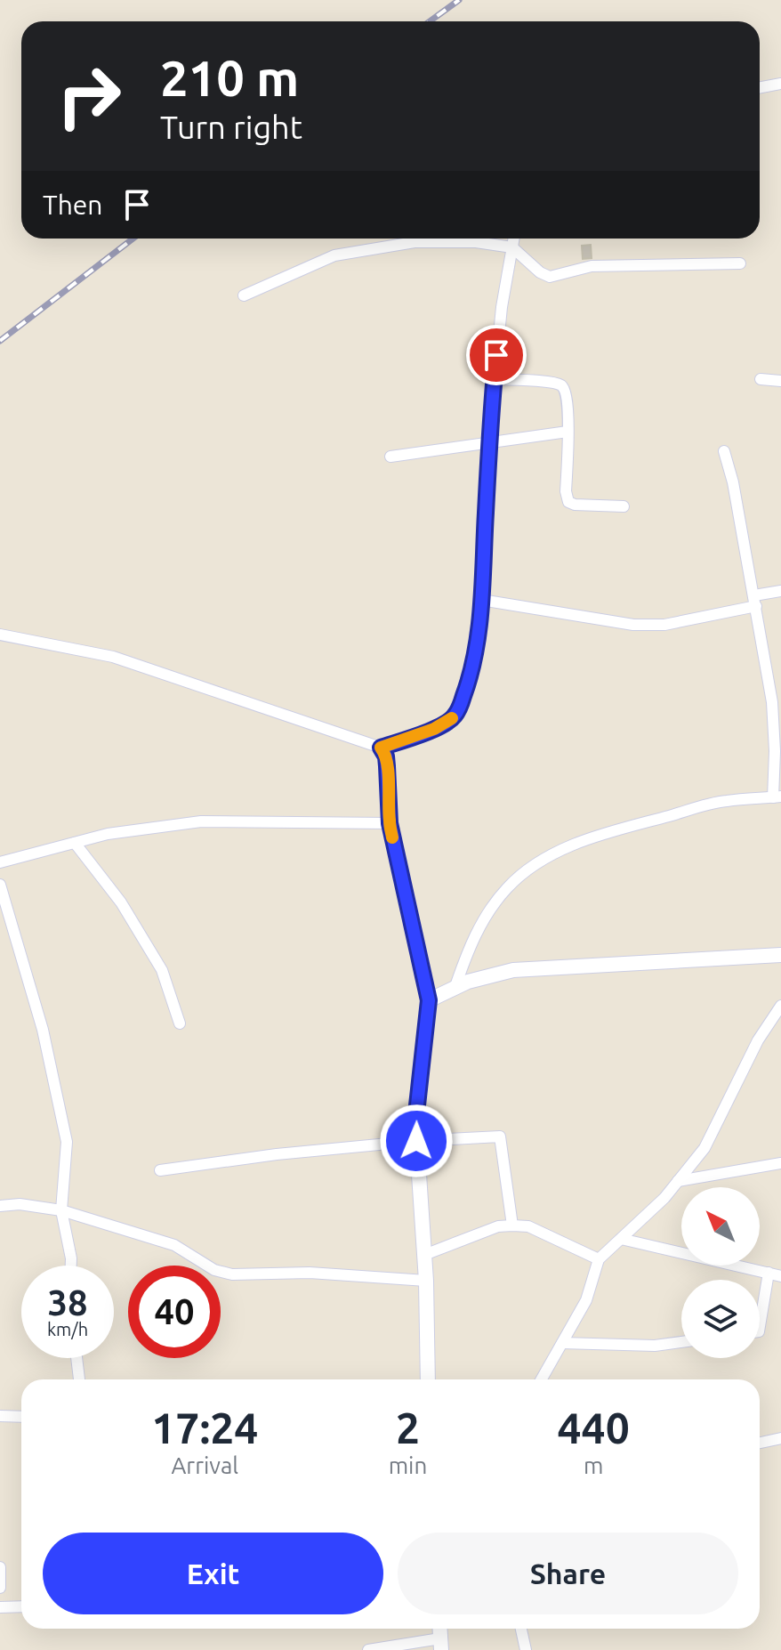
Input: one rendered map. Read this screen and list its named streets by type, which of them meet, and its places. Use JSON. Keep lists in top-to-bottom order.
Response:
{
  "north": "top left",
  "page": {
    "turn": ["210 m", "Turn right"],
    "then": "Then",
    "speed": "38 km/h",
    "limit": "40",
    "eta": [
      "17:24",
      "Arrival",
      "2",
      "min",
      "440",
      "m"
    ],
    "buttons": ["Exit", "Share"]
  }
}
